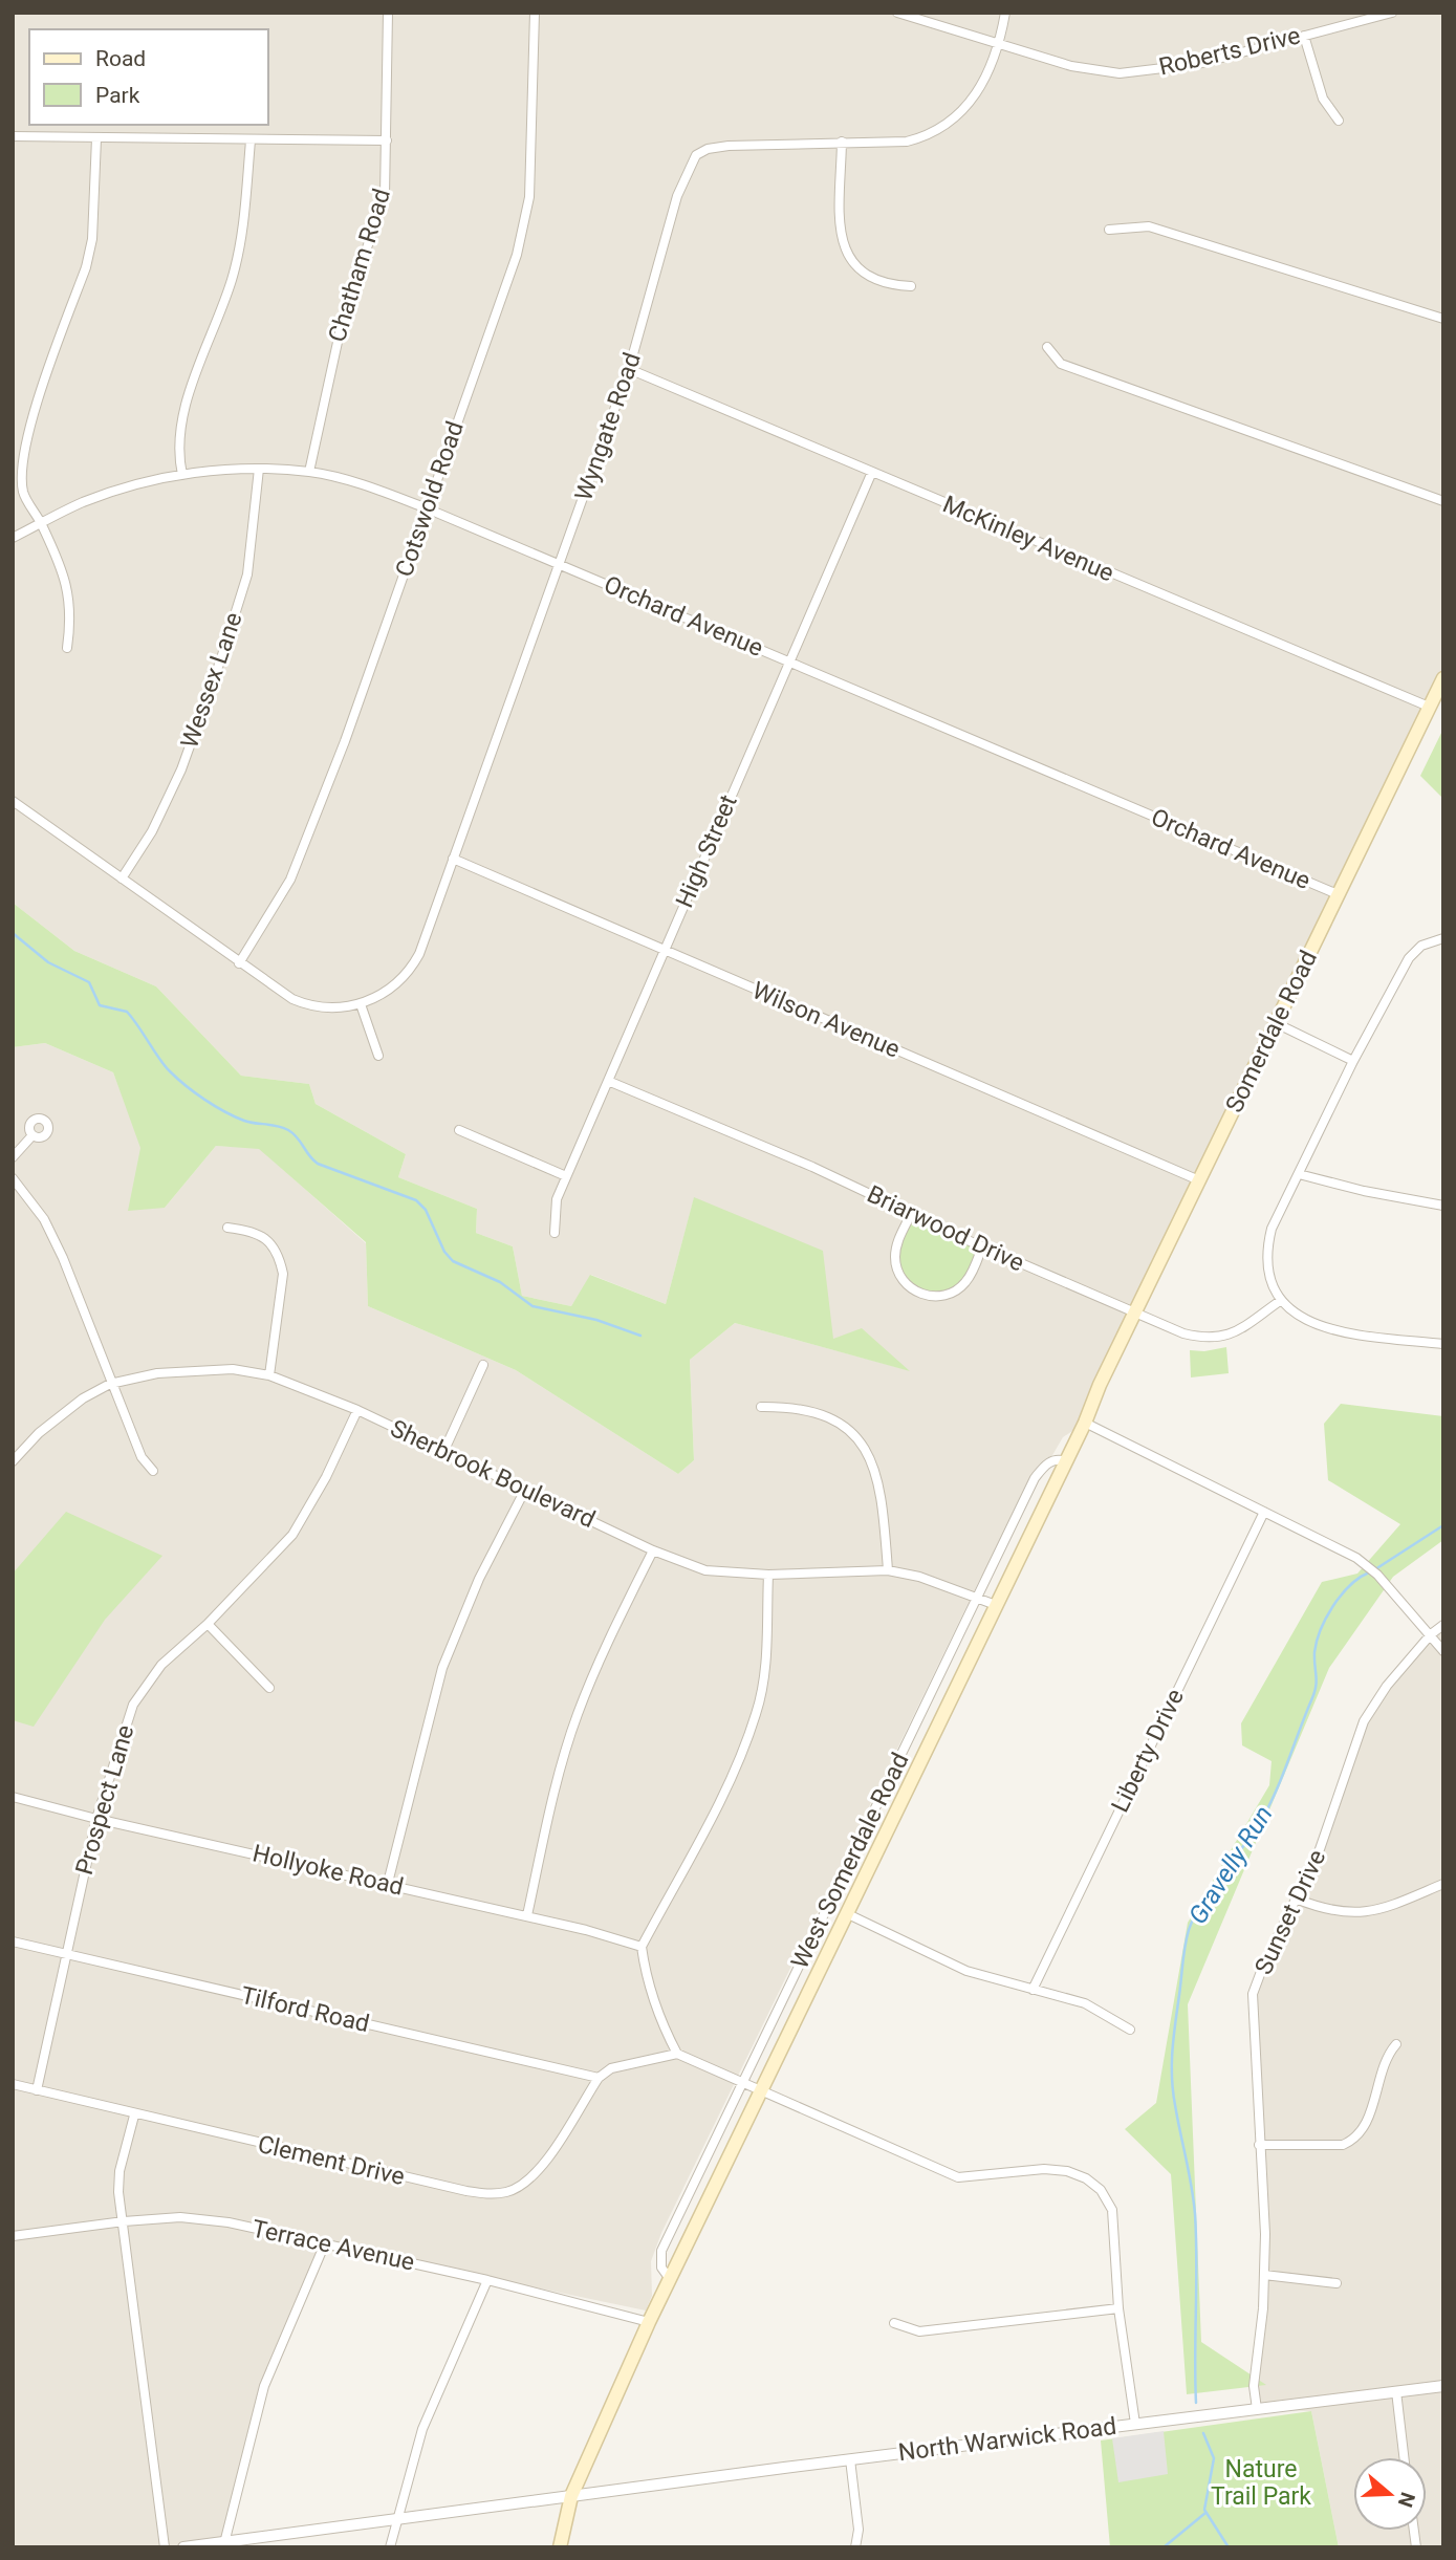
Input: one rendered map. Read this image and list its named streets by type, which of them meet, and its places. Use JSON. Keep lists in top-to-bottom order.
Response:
{
  "streets": {
    "main road": ["Somerdale Road", "West Somerdale Road"],
    "street": [
      "Roberts Drive",
      "Chatham Road",
      "Wyngate Road",
      "Cotswold Road",
      "McKinley Avenue",
      "Orchard Avenue",
      "Wessex Lane",
      "High Street",
      "Wilson Avenue",
      "Briarwood Drive",
      "Sherbrook Boulevard",
      "Liberty Drive",
      "Prospect Lane",
      "Hollyoke Road",
      "Sunset Drive",
      "Tilford Road",
      "Clement Drive",
      "Terrace Avenue",
      "North Warwick Road"
    ]
  },
  "crossings": [
    ["Roberts Drive", "Wyngate Road"],
    ["Chatham Road", "Orchard Avenue"],
    ["Wyngate Road", "McKinley Avenue"],
    ["Wyngate Road", "Orchard Avenue"],
    ["Wyngate Road", "Wilson Avenue"],
    ["Cotswold Road", "Orchard Avenue"],
    ["McKinley Avenue", "High Street"],
    ["McKinley Avenue", "Somerdale Road"],
    ["Orchard Avenue", "Wessex Lane"],
    ["Orchard Avenue", "High Street"],
    ["Orchard Avenue", "Somerdale Road"],
    ["High Street", "Wilson Avenue"],
    ["High Street", "Briarwood Drive"],
    ["Wilson Avenue", "Somerdale Road"],
    ["Somerdale Road", "Briarwood Drive"],
    ["Somerdale Road", "West Somerdale Road"],
    ["Sherbrook Boulevard", "Prospect Lane"],
    ["Sherbrook Boulevard", "West Somerdale Road"],
    ["Prospect Lane", "Hollyoke Road"],
    ["Prospect Lane", "Tilford Road"],
    ["Prospect Lane", "Clement Drive"],
    ["West Somerdale Road", "Terrace Avenue"],
    ["West Somerdale Road", "North Warwick Road"],
    ["Sunset Drive", "North Warwick Road"],
    ["Tilford Road", "Clement Drive"]
  ],
  "water": ["Gravelly Run"],
  "parks": ["Nature Trail Park"],
  "legend": ["Road", "Park"],
  "north": "right"
}
